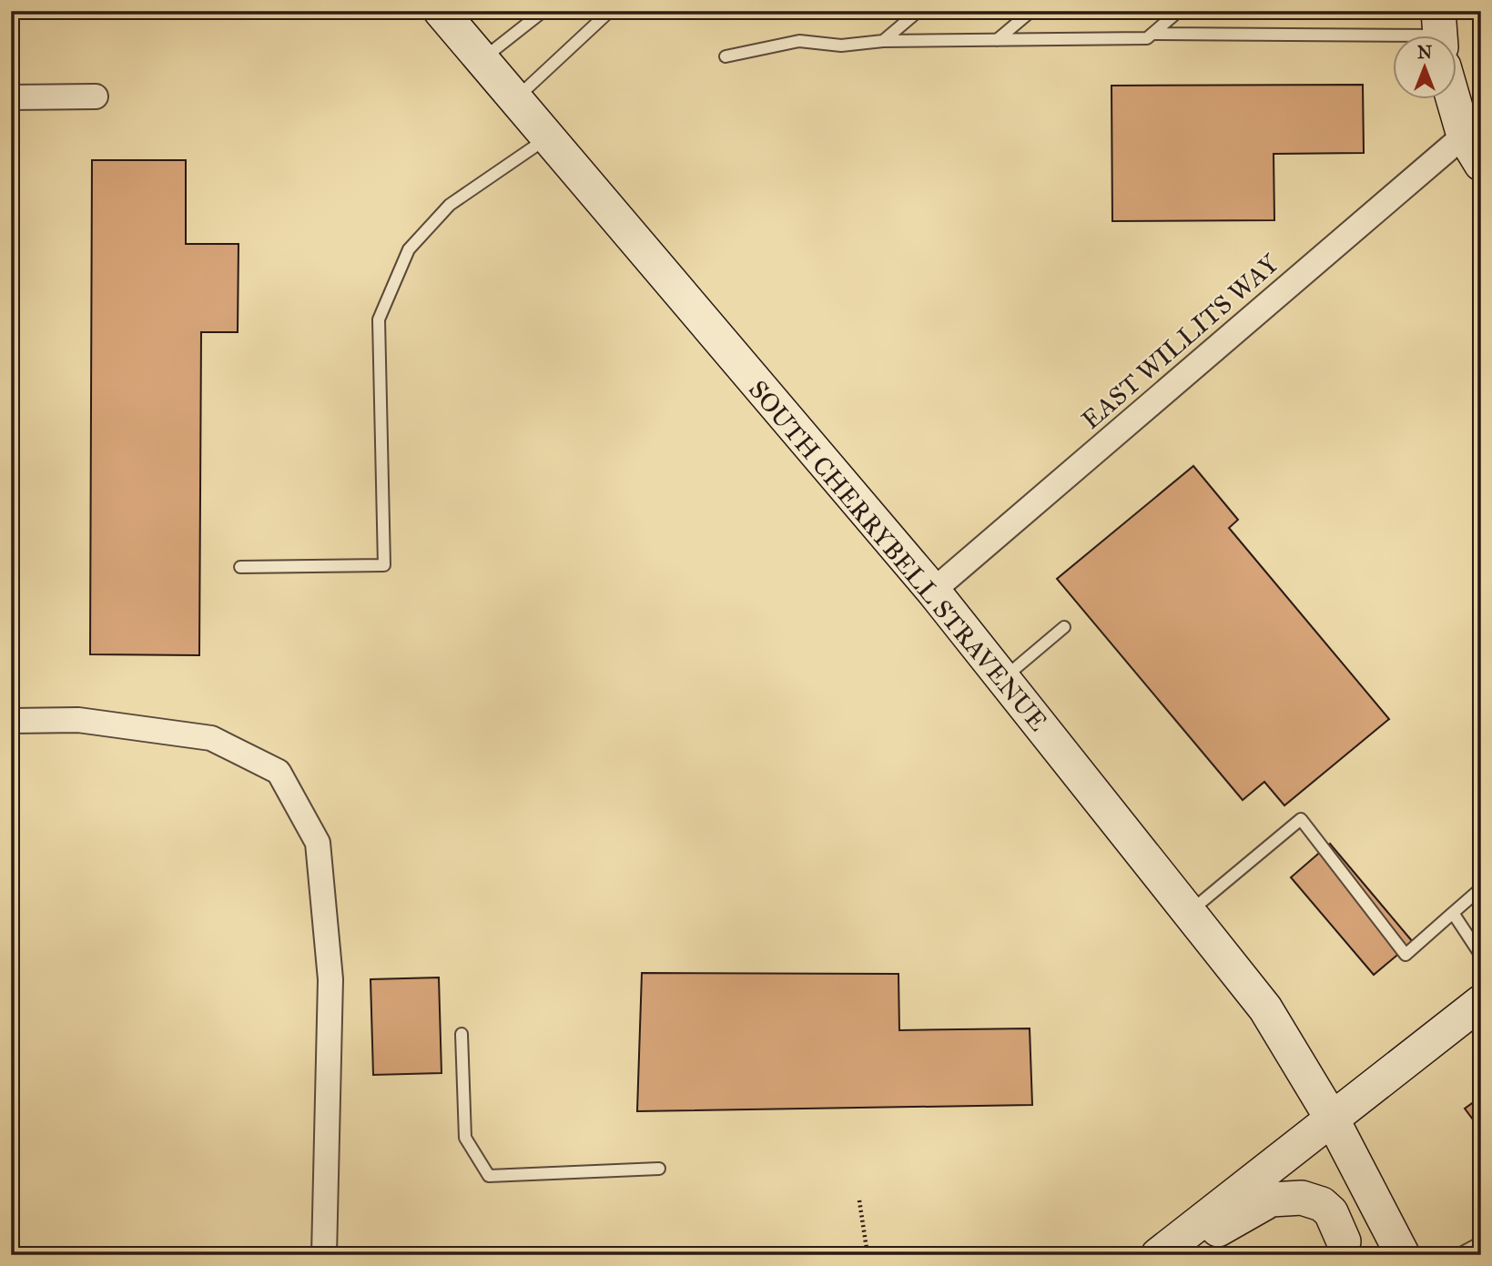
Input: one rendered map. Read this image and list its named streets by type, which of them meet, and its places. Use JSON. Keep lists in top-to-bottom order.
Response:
{
  "streets": {
    "street": ["EAST WILLITS WAY", "SOUTH CHERRYBELL STRAVENUE"]
  },
  "crossings": [
    ["EAST WILLITS WAY", "SOUTH CHERRYBELL STRAVENUE"]
  ],
  "north": "top"
}
